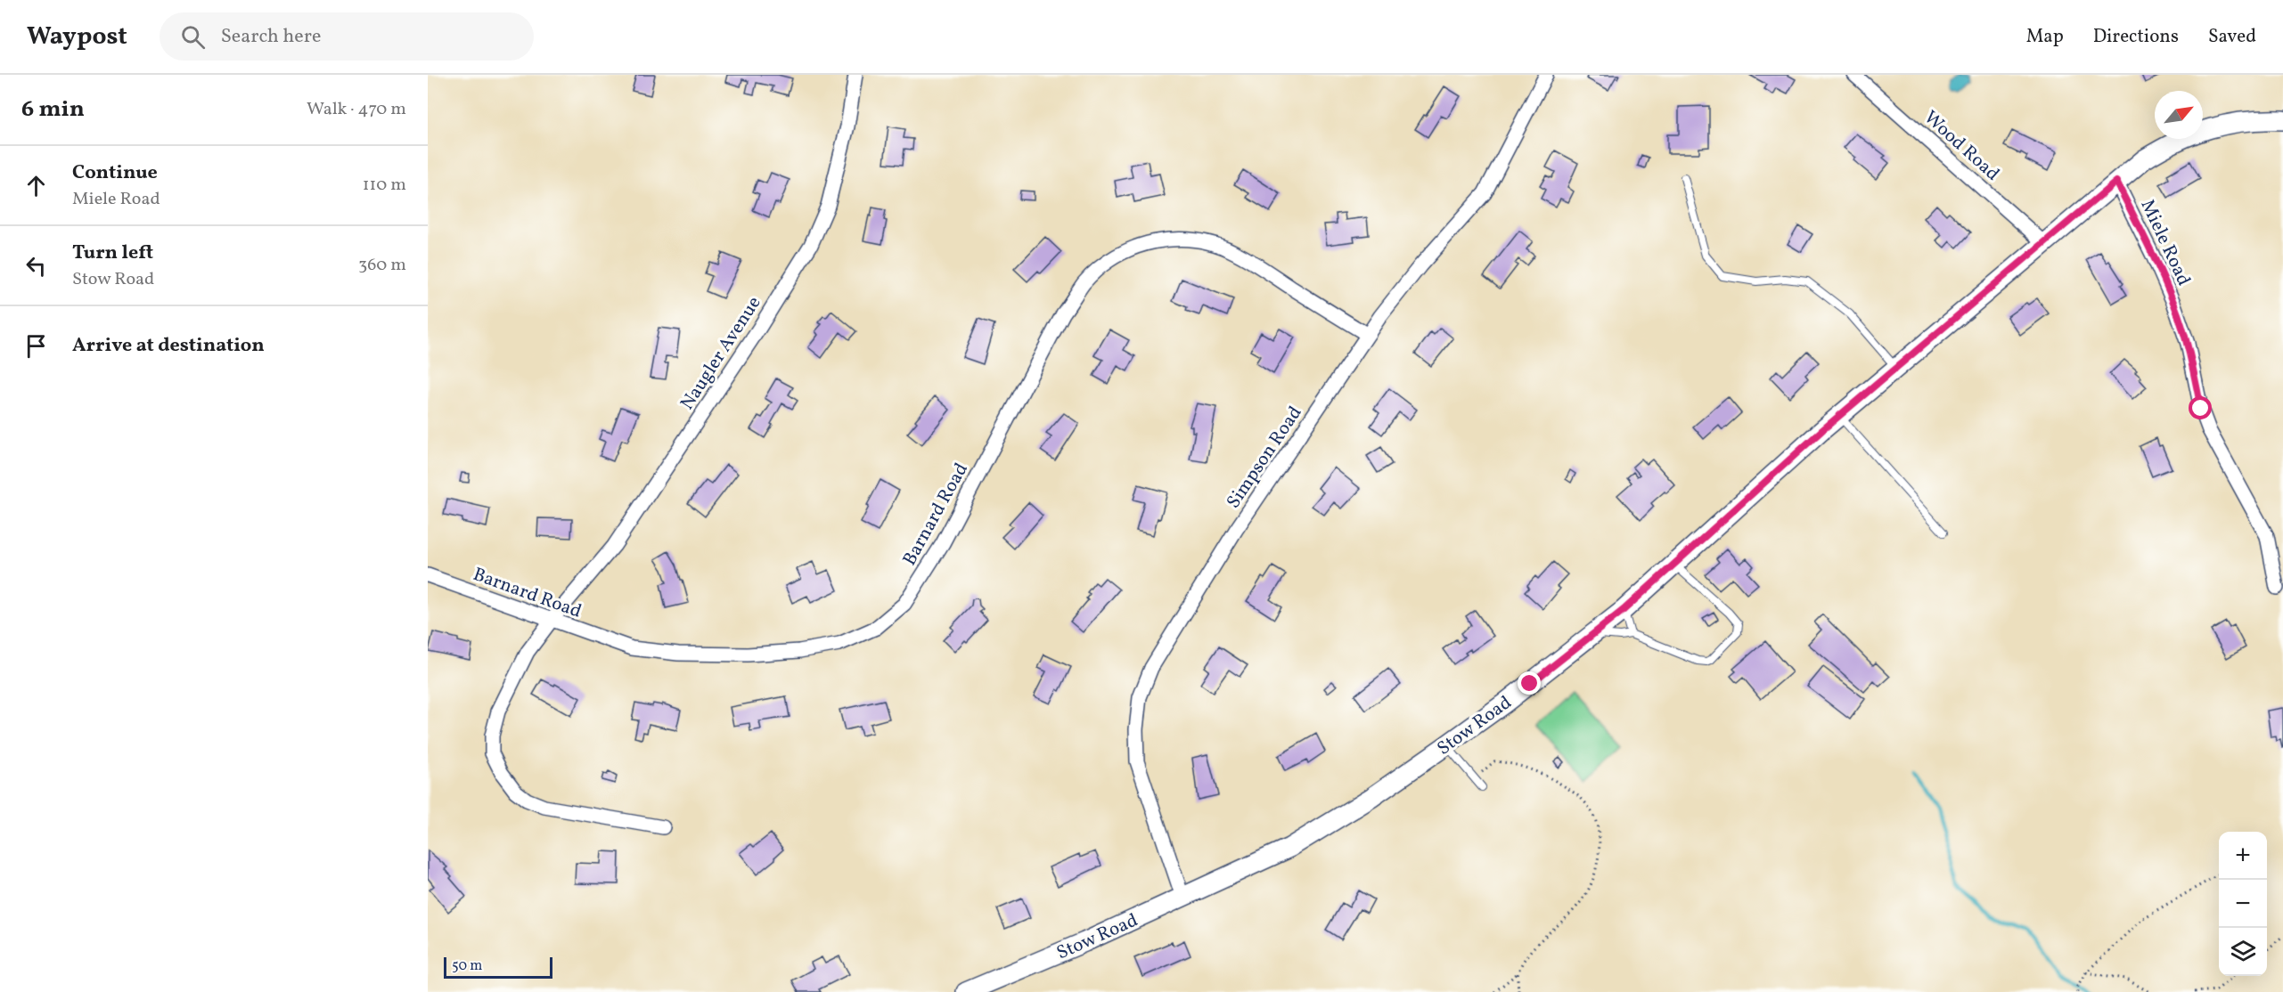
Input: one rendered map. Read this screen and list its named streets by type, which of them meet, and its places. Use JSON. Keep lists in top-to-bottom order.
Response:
{
  "streets": {
    "street": [
      "Wood Road",
      "Miele Road",
      "Naugler Avenue",
      "Simpson Road",
      "Barnard Road",
      "Stow Road"
    ]
  },
  "crossings": [
    ["Wood Road", "Stow Road"],
    ["Miele Road", "Stow Road"],
    ["Naugler Avenue", "Barnard Road"],
    ["Simpson Road", "Barnard Road"],
    ["Simpson Road", "Stow Road"]
  ],
  "scale_bar": "50 m",
  "north": "top right",
  "page": {
    "header": "Waypost",
    "search": "Search here",
    "nav": ["Map", "Directions", "Saved"],
    "heading": ["6 min", "Walk · 470 m"],
    "list": [
      ["Continue", "Miele Road", "110 m"],
      ["Turn left", "Stow Road", "360 m"],
      "Arrive at destination"
    ],
    "map_buttons": ["+", "−"],
    "scale": "50 m"
  }
}
